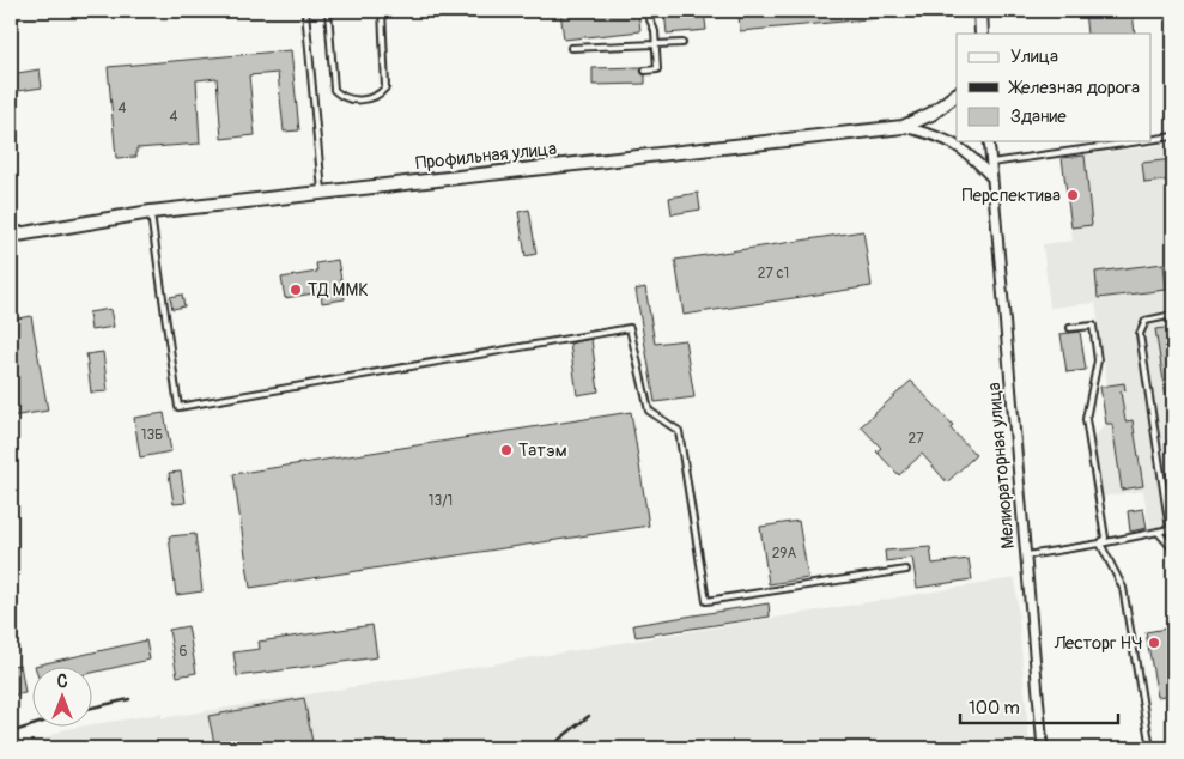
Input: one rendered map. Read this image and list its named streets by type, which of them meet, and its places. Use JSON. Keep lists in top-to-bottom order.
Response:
{
  "streets": {
    "street": ["Профильная улица", "Мелиораторная улица"]
  },
  "places": [
    "Перспектива",
    "ТД ММК",
    "Татэм",
    "Лесторг НЧ"
  ],
  "house_numbers": [
    "4",
    "4",
    "27 с1",
    "13Б",
    "27",
    "13/1",
    "29А",
    "6"
  ],
  "legend": ["Улица", "Железная дорога", "Здание"],
  "scale_bar": "100 m",
  "north": "top"
}
